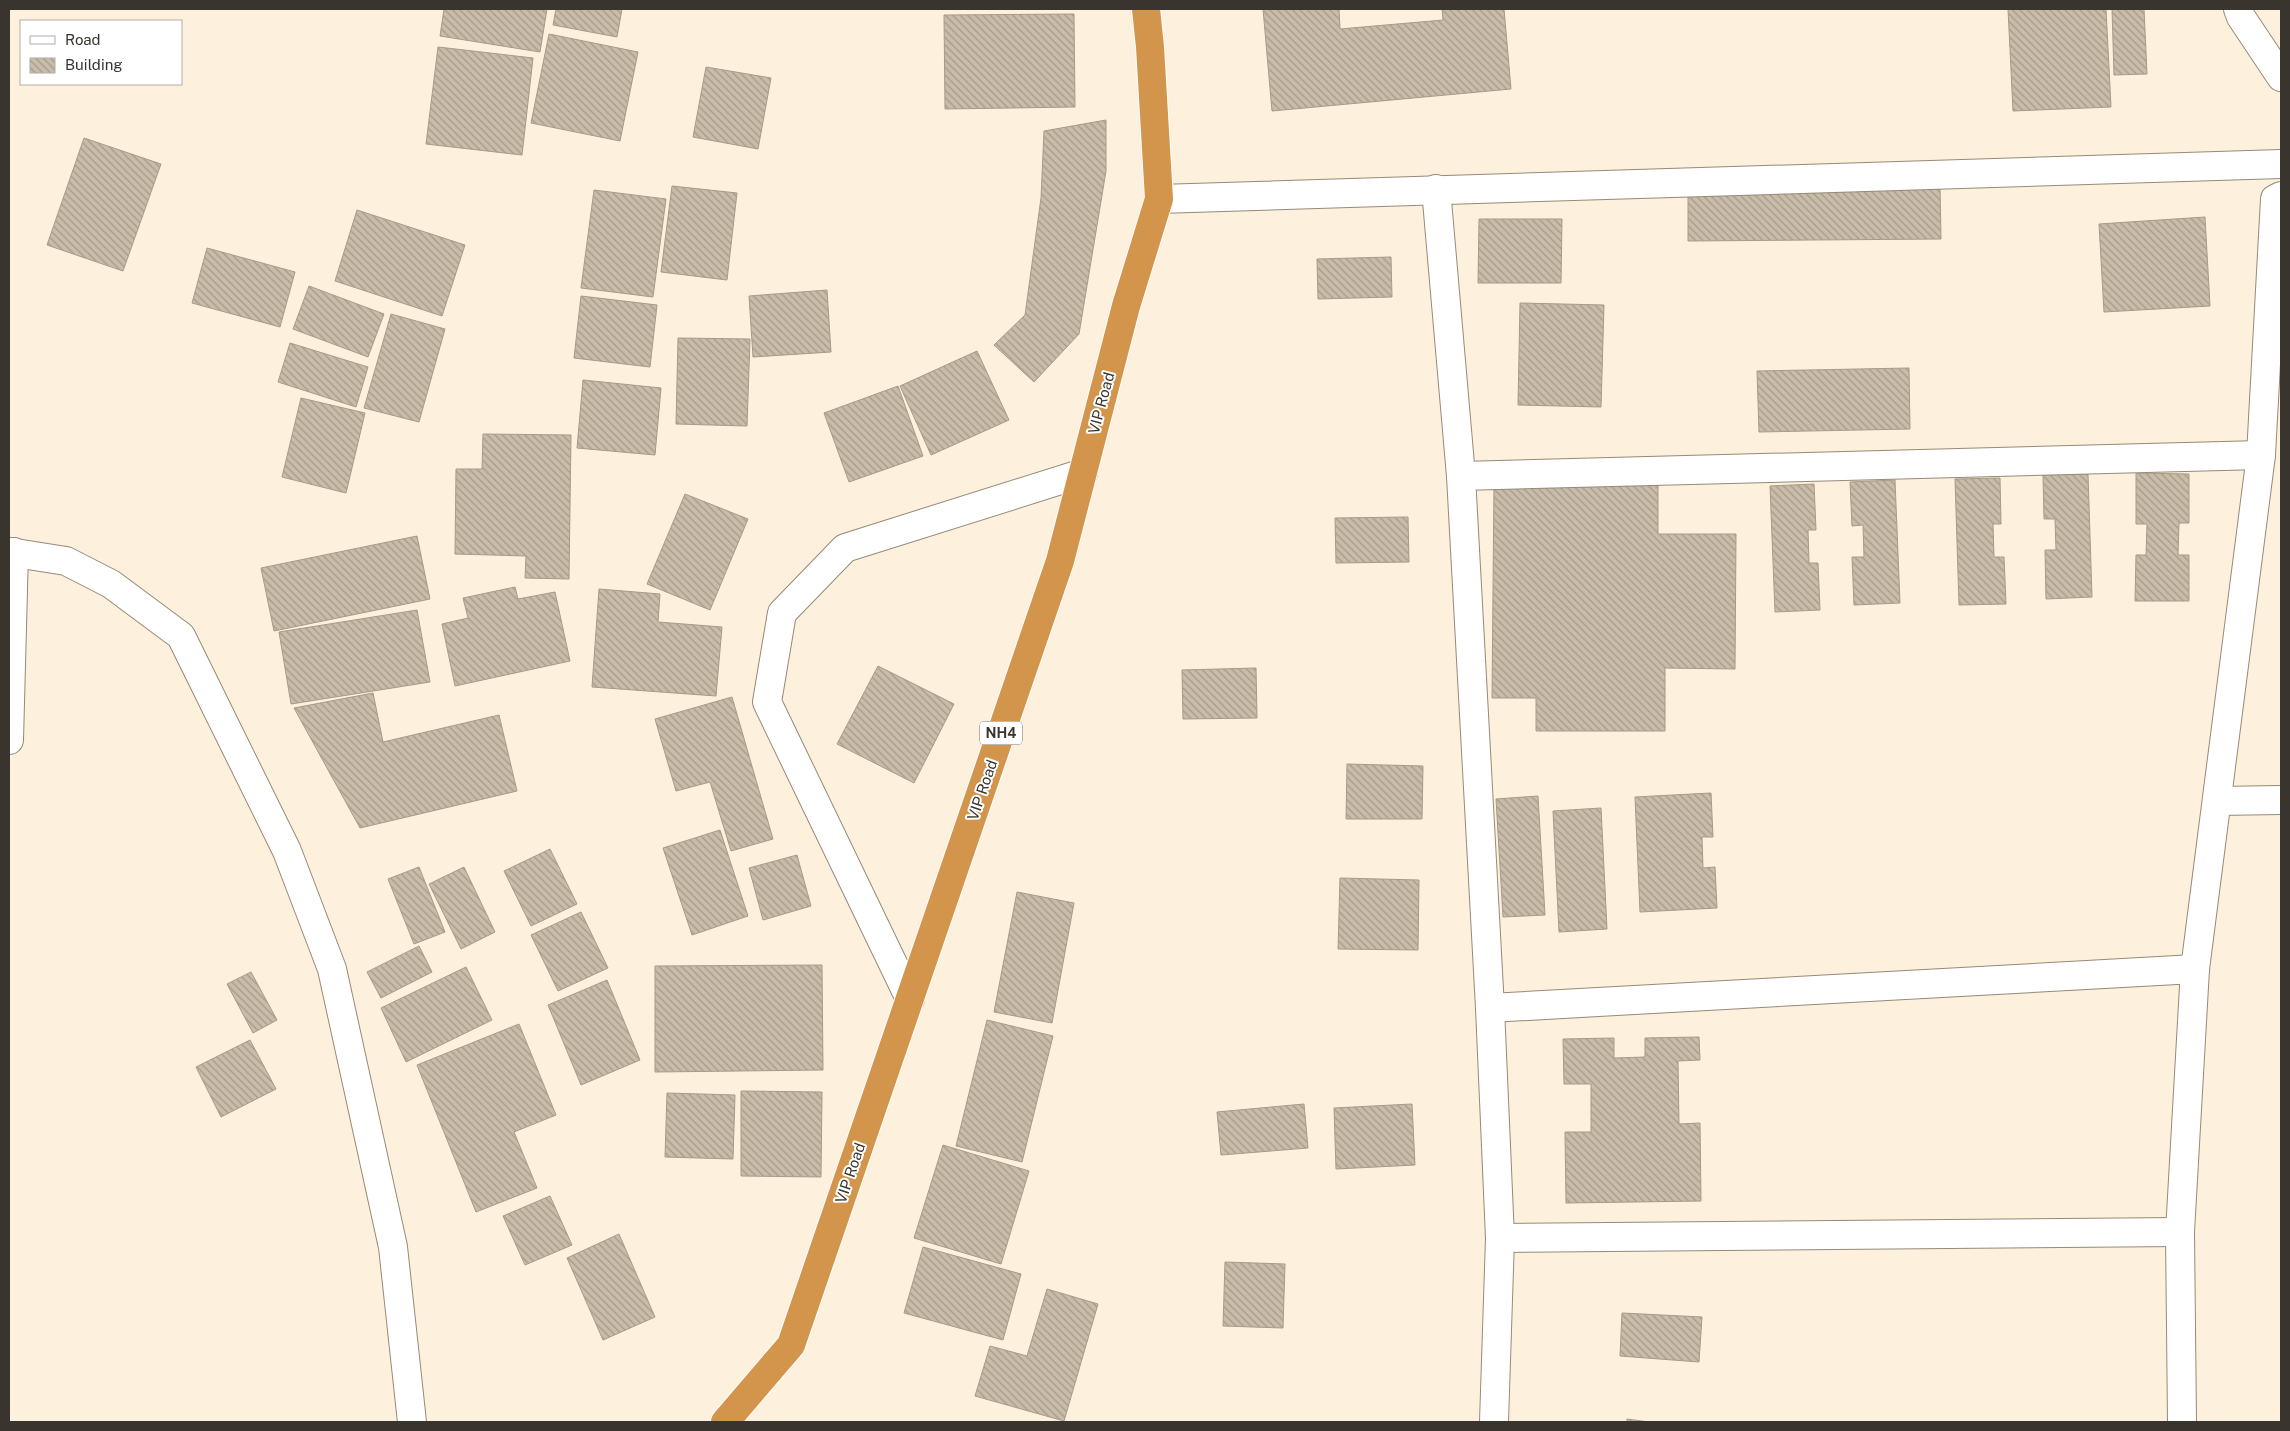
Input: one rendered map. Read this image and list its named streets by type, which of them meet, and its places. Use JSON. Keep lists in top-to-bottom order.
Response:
{
  "streets": {
    "highway": ["VIP Road", "NH4"]
  },
  "legend": ["Road", "Building"]
}
